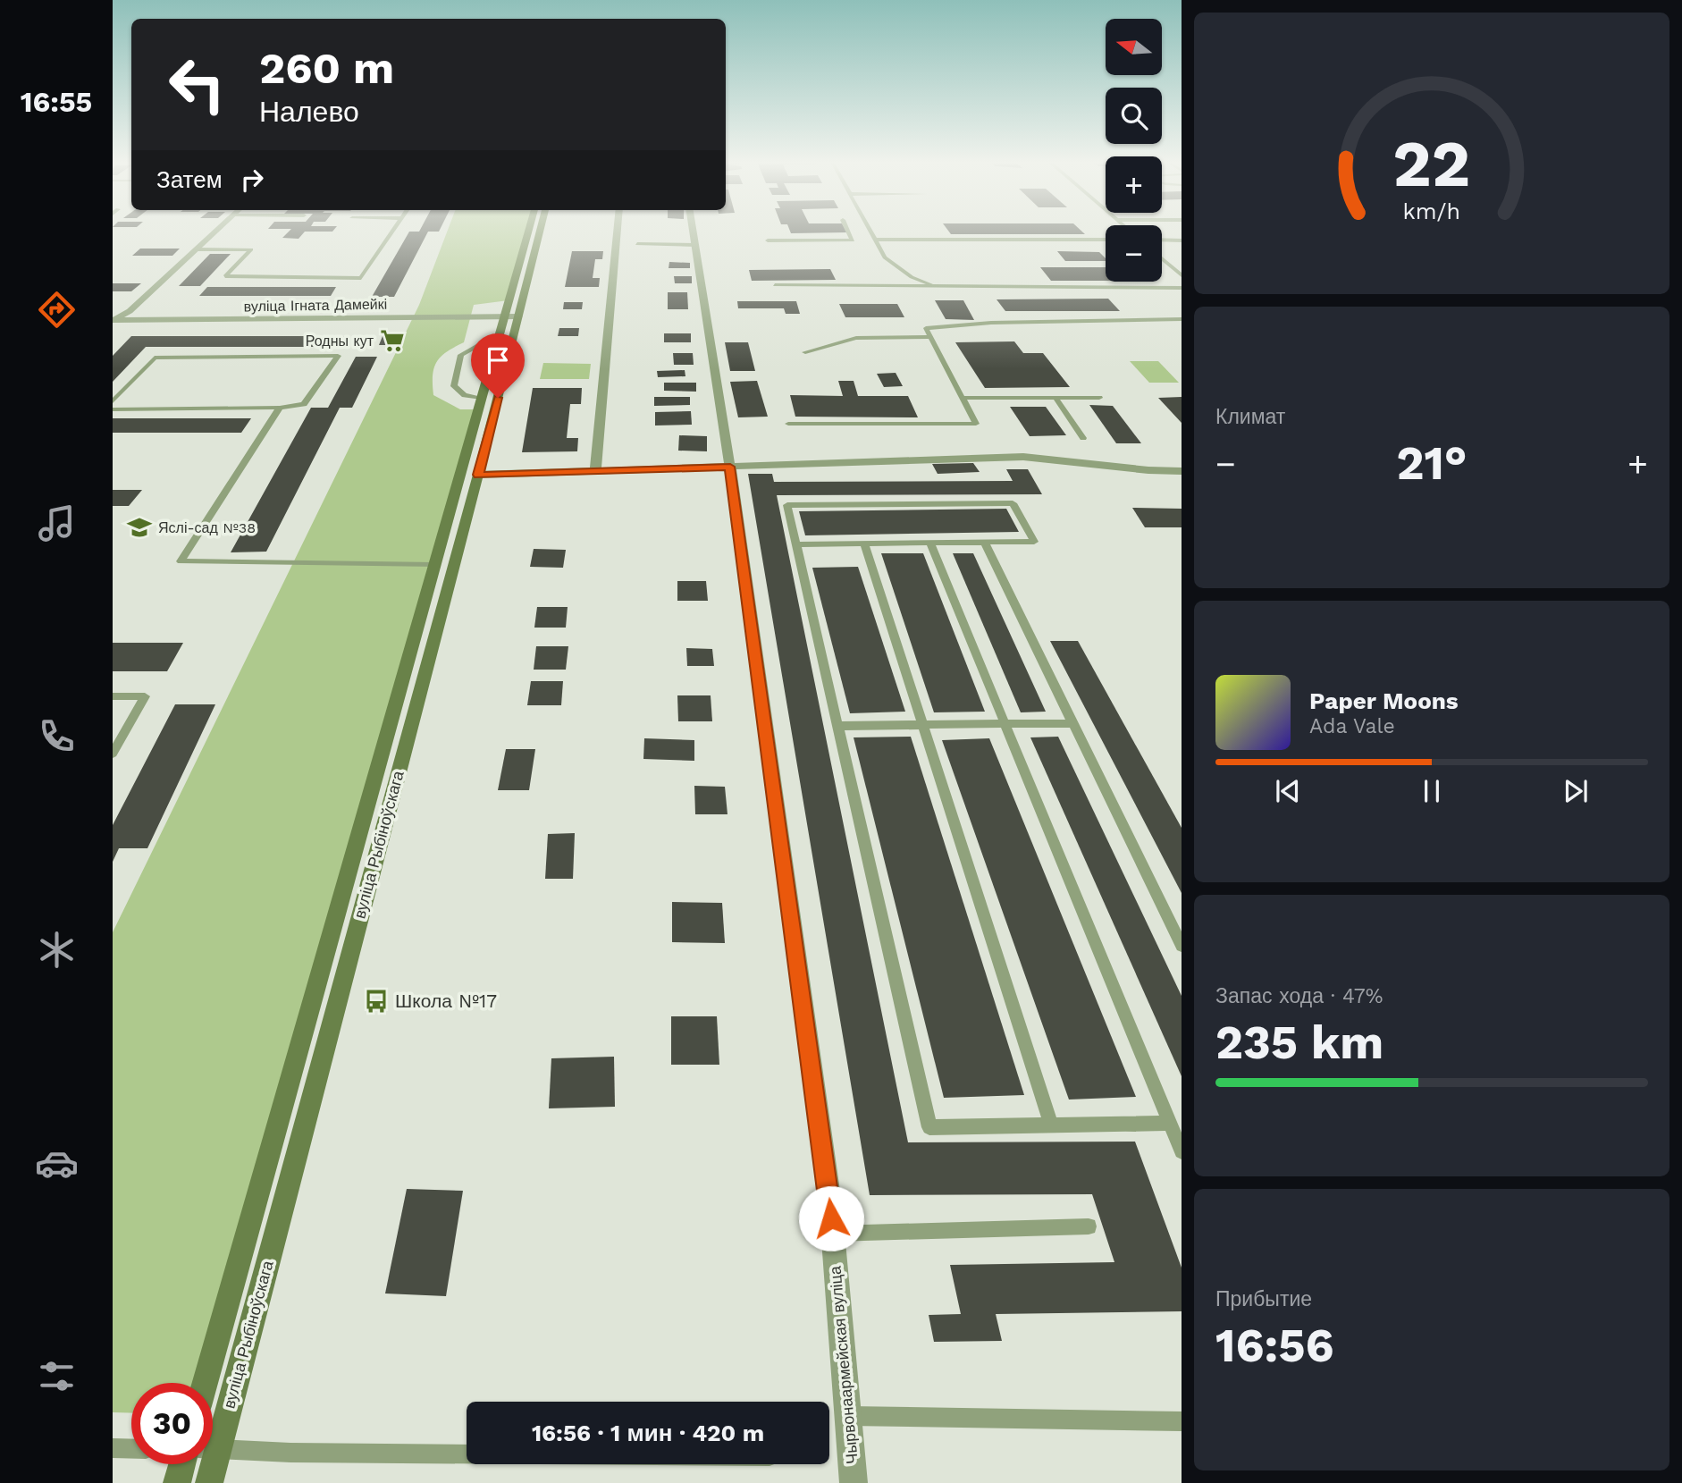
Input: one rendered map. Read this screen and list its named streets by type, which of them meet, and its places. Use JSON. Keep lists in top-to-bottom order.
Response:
{
  "streets": {
    "main road": ["вуліца Рыбіноўскага"],
    "street": ["вуліца Ігната Дамейкі", "Чырвонаармейская вуліца"]
  },
  "crossings": [
    ["вуліца Ігната Дамейкі", "вуліца Рыбіноўскага"]
  ],
  "places": {
    "supermarket": ["Родны кут"],
    "school or university": ["Яслі-сад №38"],
    "bus stop": ["Школа №17"]
  },
  "north": "left",
  "page": {
    "tabs": "16:55",
    "map_buttons": ["+", "−"],
    "turn": ["260 m", "Налево"],
    "then": "Затем",
    "tile": [
      "Климат",
      ["Запас хода · 47%", "235 km"],
      ["Прибытие", "16:56"]
    ],
    "heat": ["−", "21°", "+"],
    "song": ["Paper Moons", "Ada Vale"],
    "limit": "30",
    "trip": "16:56 · 1 мин · 420 m",
    "gauge": ["22", "km/h"]
  }
}
